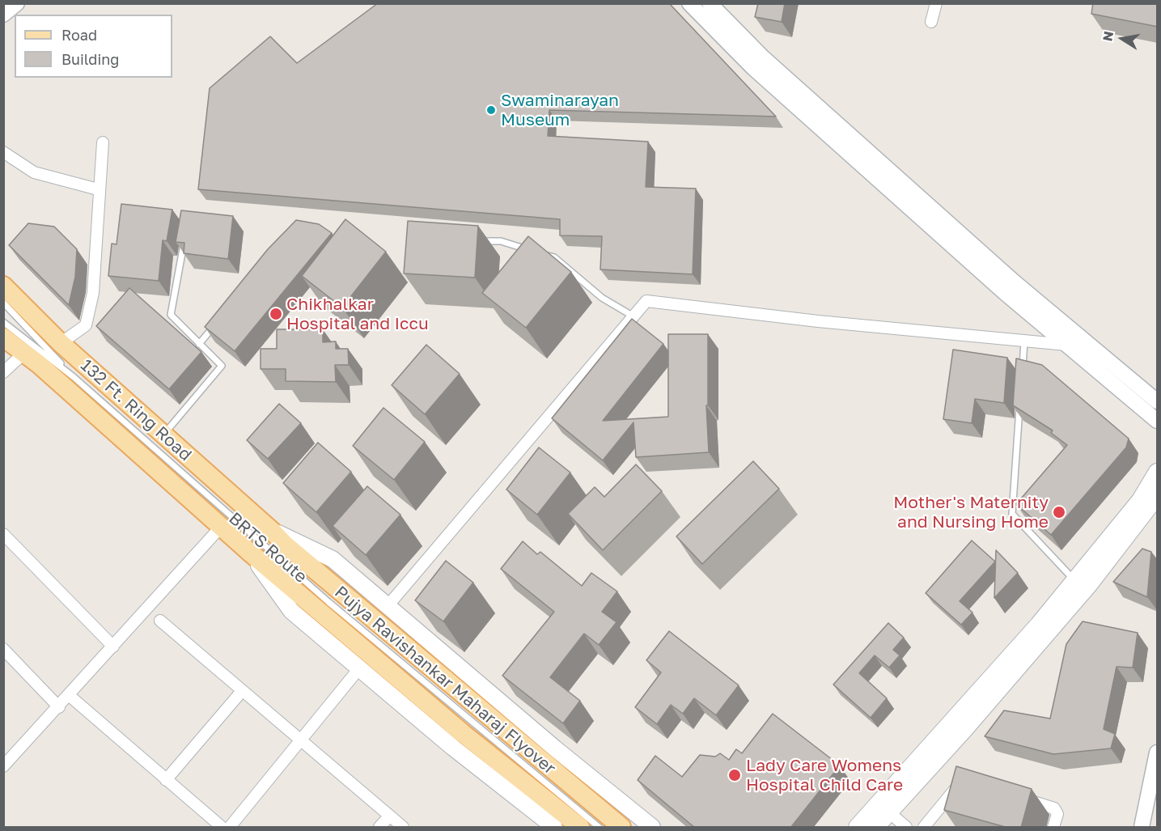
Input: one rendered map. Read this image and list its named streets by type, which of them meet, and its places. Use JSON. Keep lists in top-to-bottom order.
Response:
{
  "streets": {
    "main road": ["132 Ft. Ring Road", "Pujya Ravishankar Maharaj Flyover"],
    "lane": ["BRTS Route"]
  },
  "crossings": [
    ["132 Ft. Ring Road", "Pujya Ravishankar Maharaj Flyover"]
  ],
  "places": [
    "Swaminarayan Museum",
    "Chikhalkar Hospital and Iccu",
    "Mother's Maternity and Nursing Home",
    "Lady Care Womens Hospital Child Care"
  ],
  "legend": ["Road", "Building"],
  "north": "left"
}
